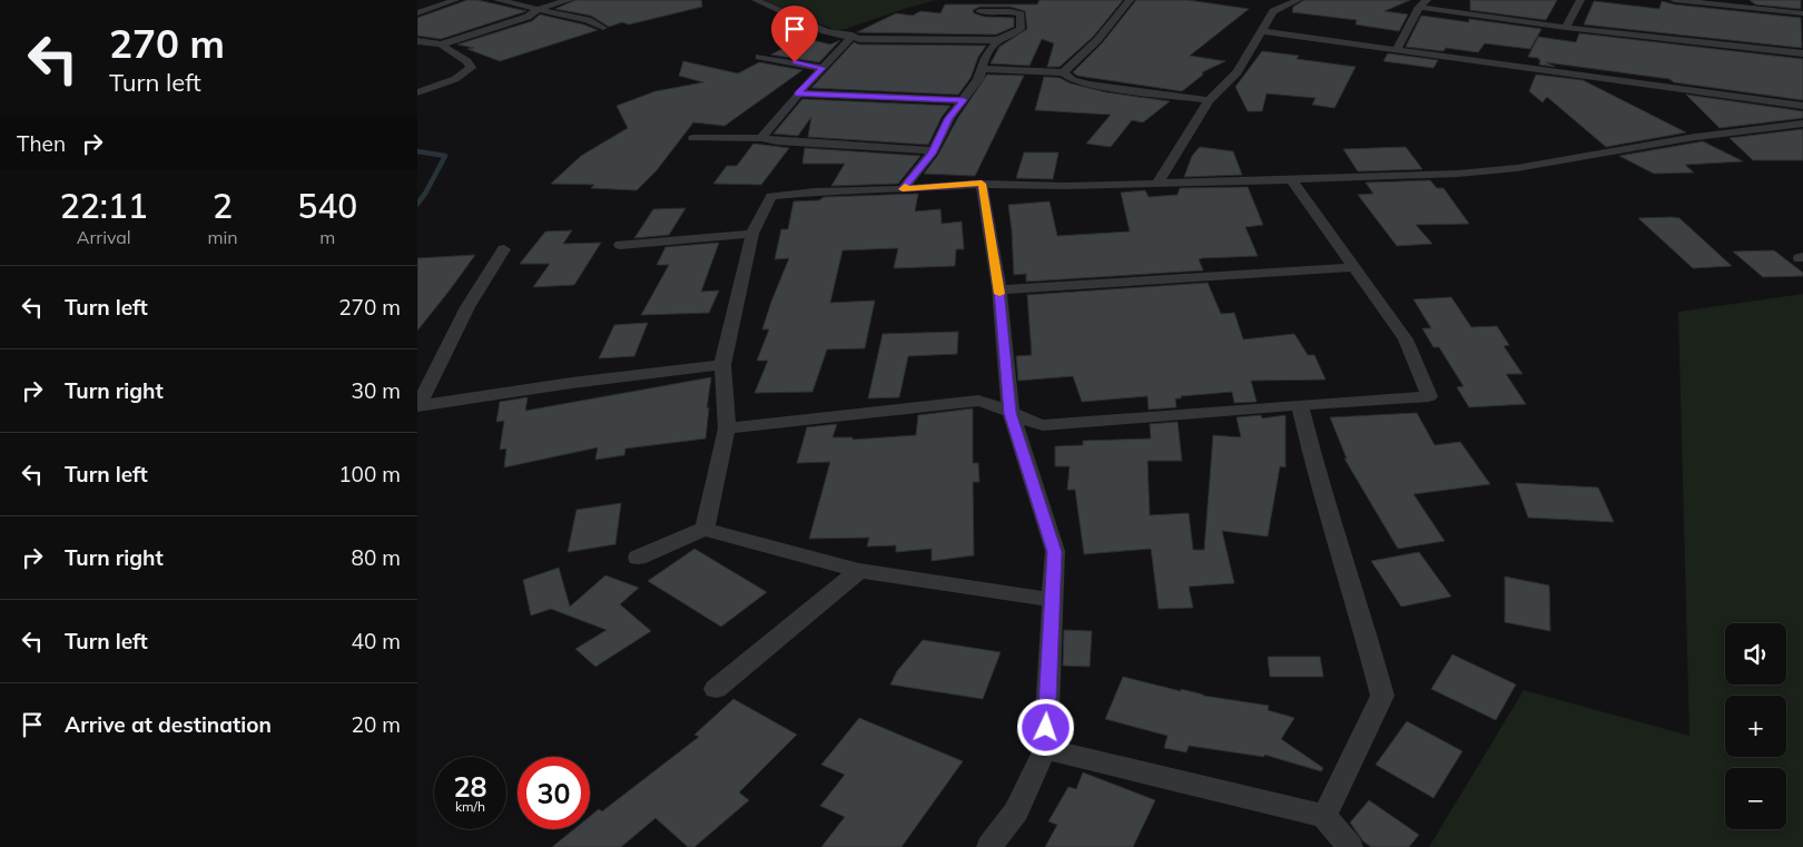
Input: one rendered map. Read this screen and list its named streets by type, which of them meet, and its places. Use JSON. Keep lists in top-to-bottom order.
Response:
{
  "page": {
    "turn": ["270 m", "Turn left"],
    "then": "Then",
    "eta": [
      "22:11",
      "Arrival",
      "2",
      "min",
      "540",
      "m"
    ],
    "list": [
      {
        "name": "Turn left",
        "value": "270 m"
      },
      {
        "name": "Turn right",
        "value": "30 m"
      },
      {
        "name": "Turn left",
        "value": "100 m"
      },
      {
        "name": "Turn right",
        "value": "80 m"
      },
      {
        "name": "Turn left",
        "value": "40 m"
      },
      {
        "name": "Arrive at destination",
        "value": "20 m"
      }
    ],
    "map_buttons": ["+", "−"],
    "speed": "28 km/h",
    "limit": "30"
  }
}
